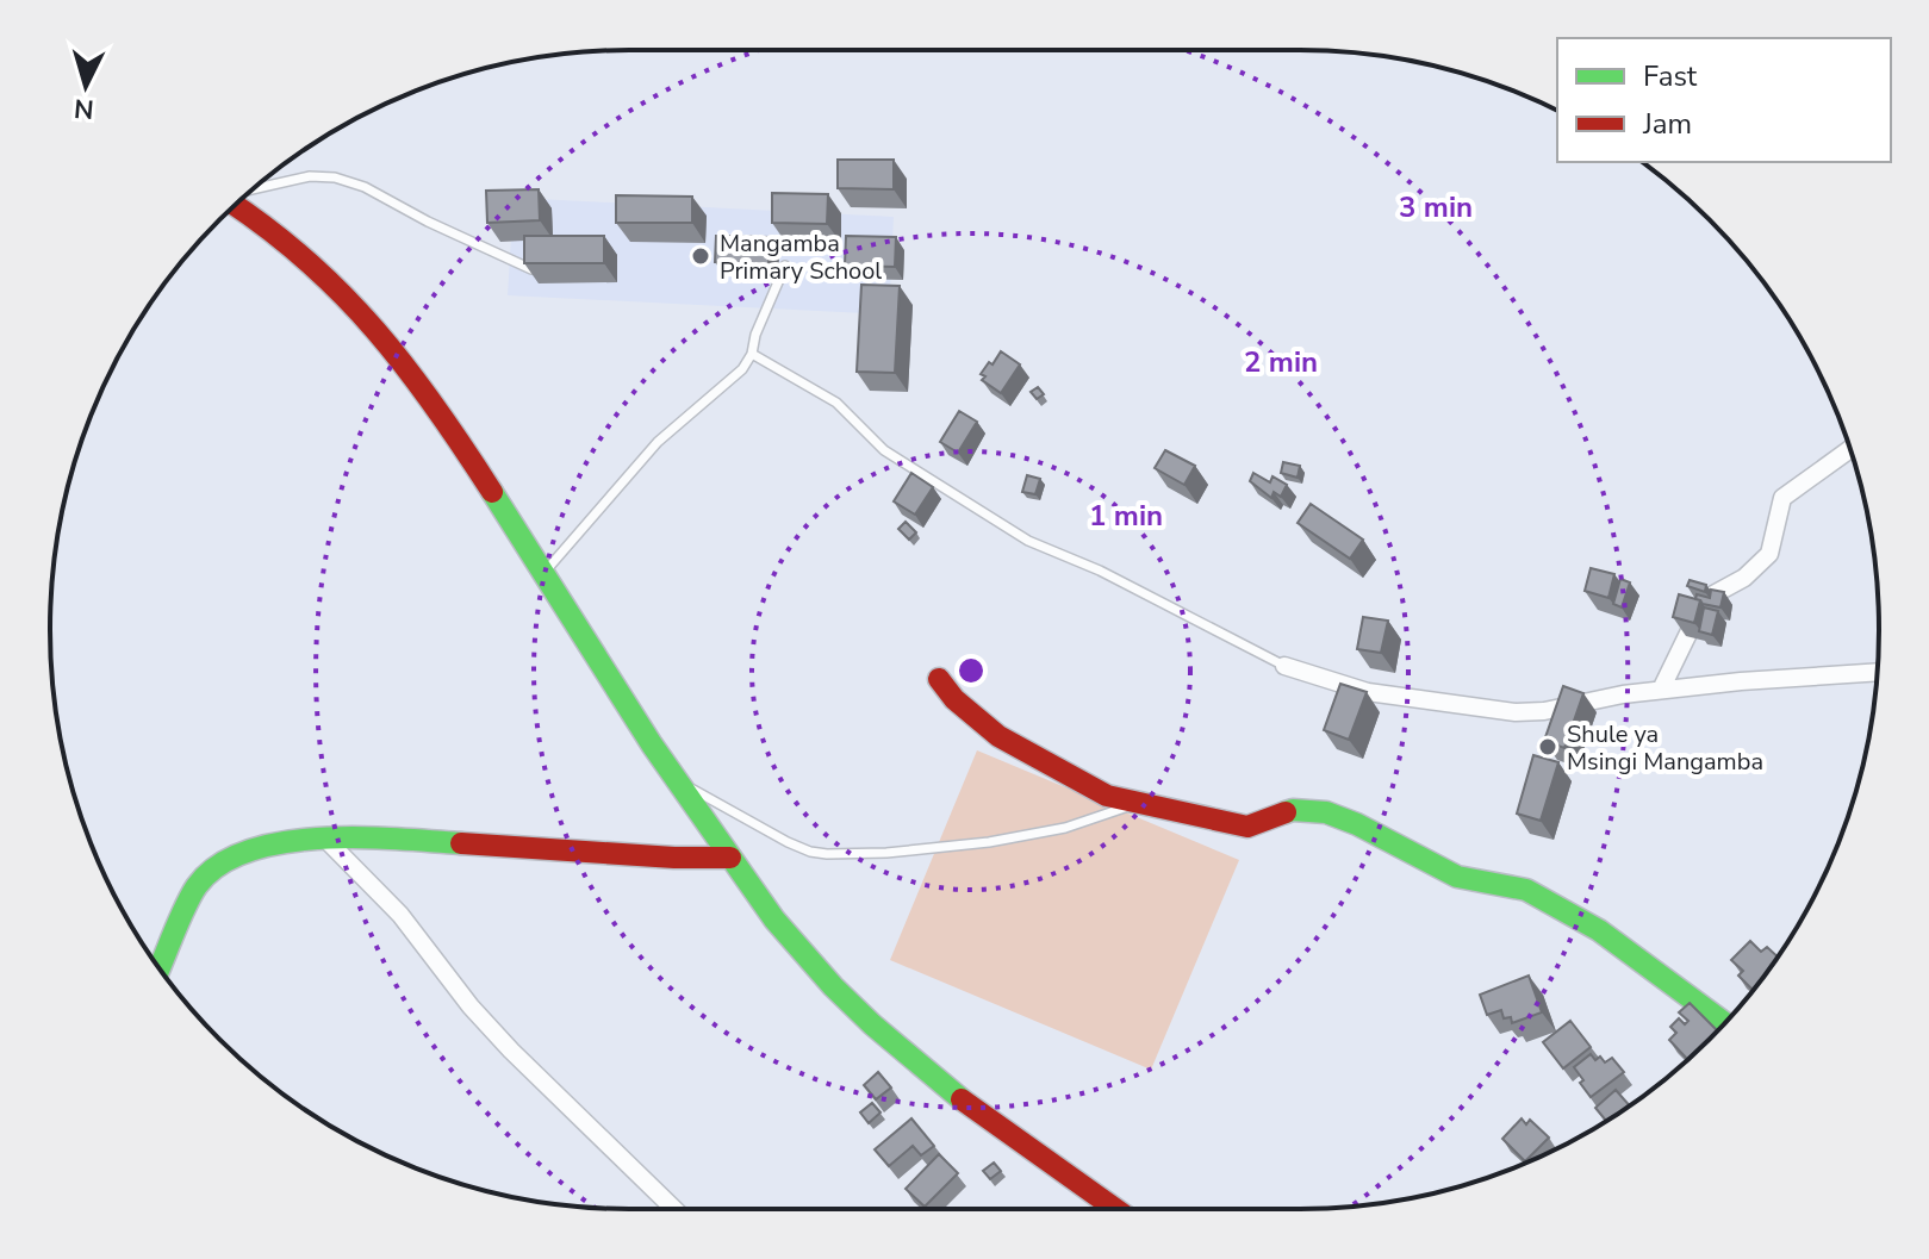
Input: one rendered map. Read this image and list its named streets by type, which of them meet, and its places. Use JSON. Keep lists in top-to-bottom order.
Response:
{
  "places": ["Mangamba Primary School", "Shule ya Msingi Mangamba"],
  "legend": ["Fast", "Jam"],
  "north": "bottom",
  "rings": ["3 min", "2 min", "1 min"]
}
